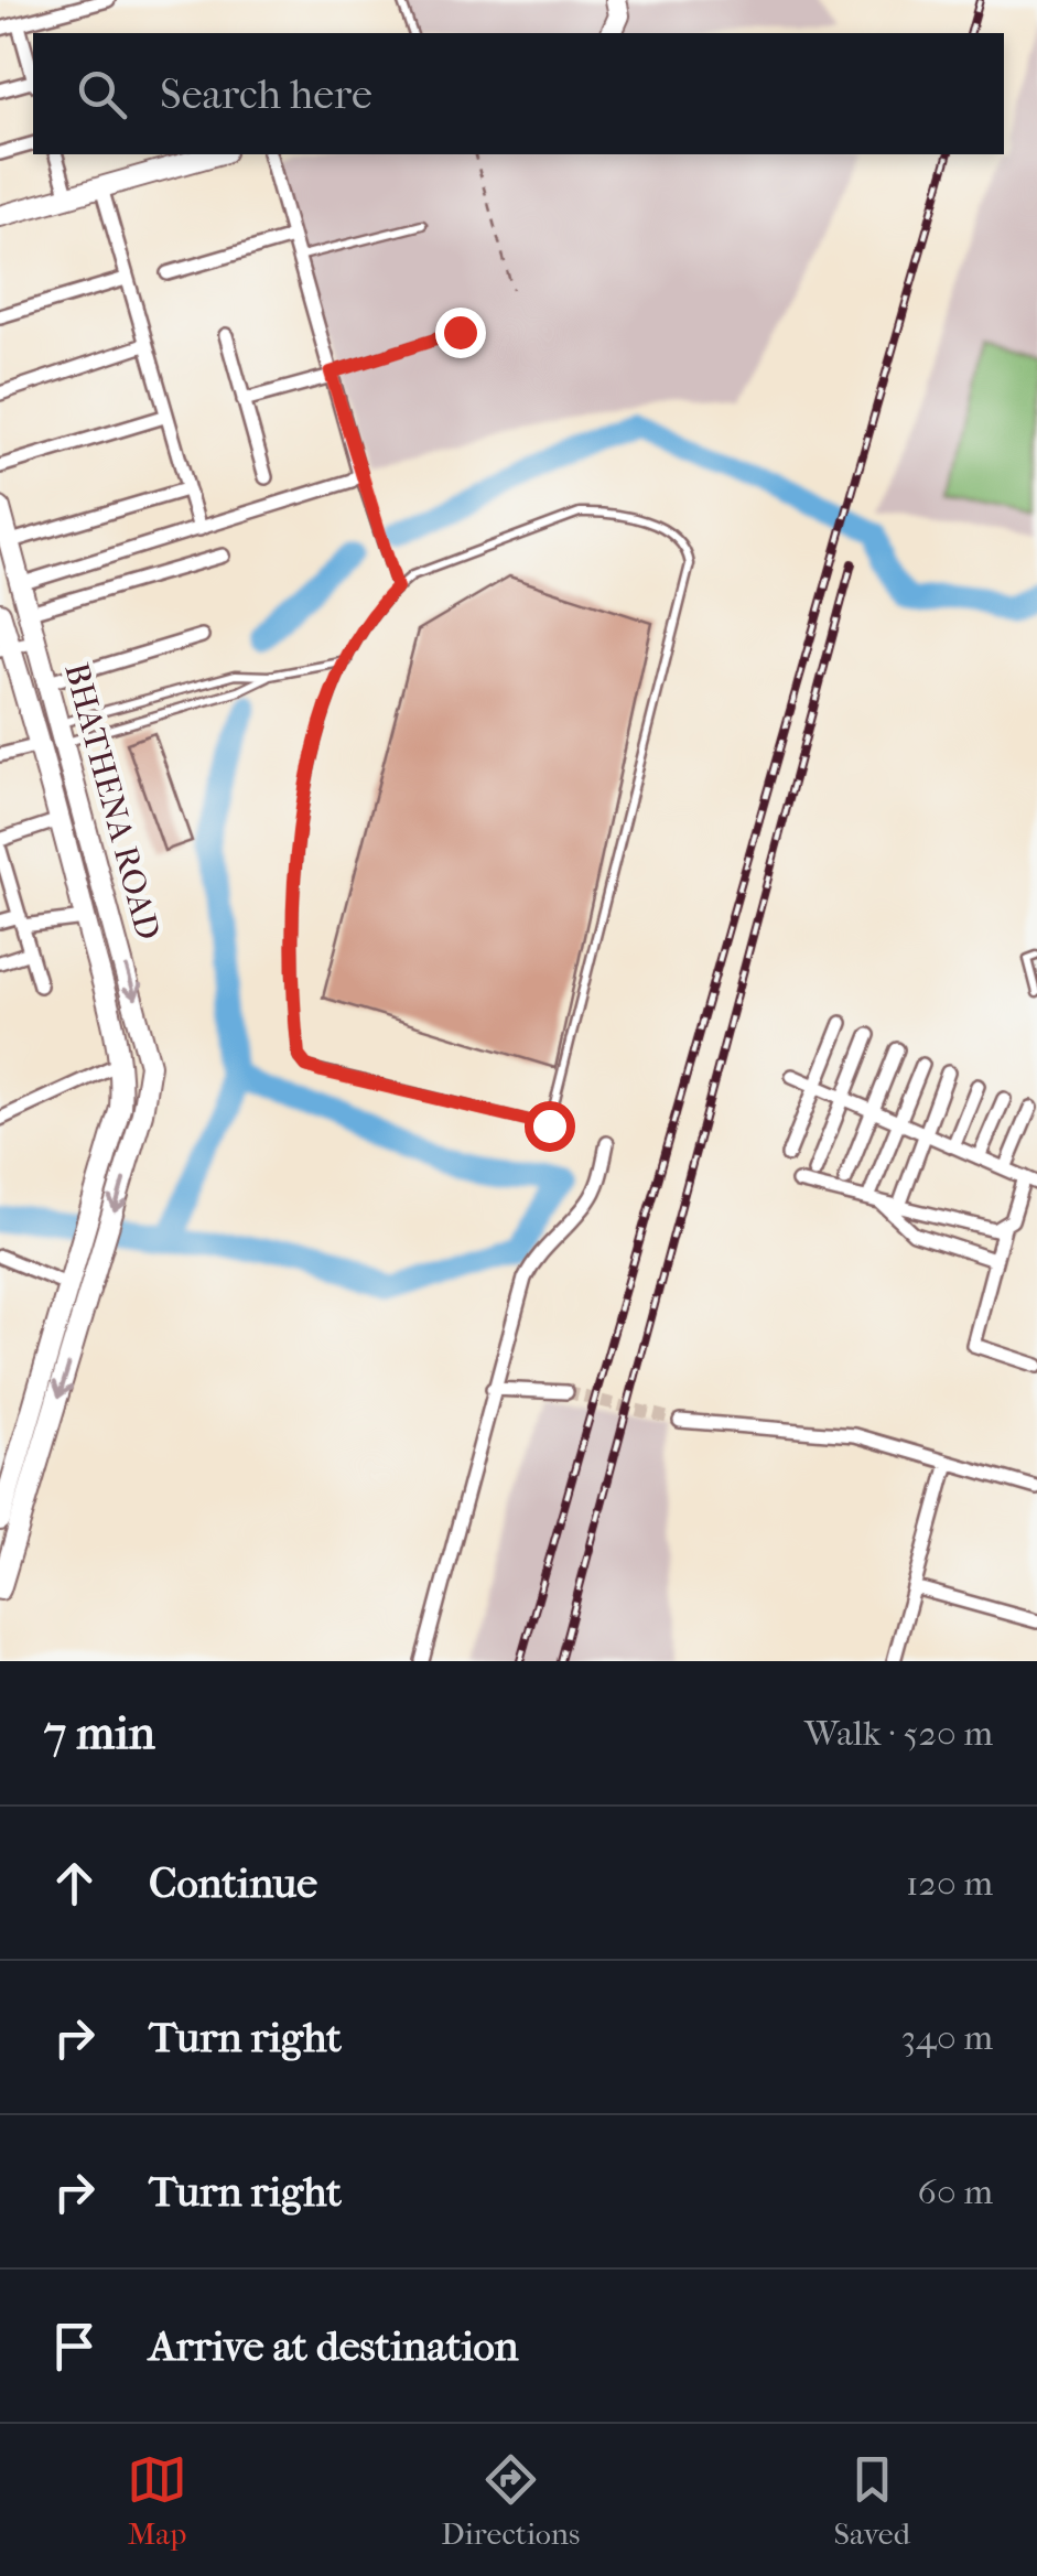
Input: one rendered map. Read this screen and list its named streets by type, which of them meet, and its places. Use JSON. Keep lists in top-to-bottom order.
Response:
{
  "streets": {
    "street": ["BHATHENA ROAD"]
  },
  "page": {
    "search": "Search here",
    "heading": ["7 min", "Walk · 520 m"],
    "list": [
      ["Continue", "120 m"],
      ["Turn right", "340 m"],
      ["Turn right", "60 m"],
      "Arrive at destination"
    ],
    "nav": ["Map", "Directions", "Saved"]
  }
}
